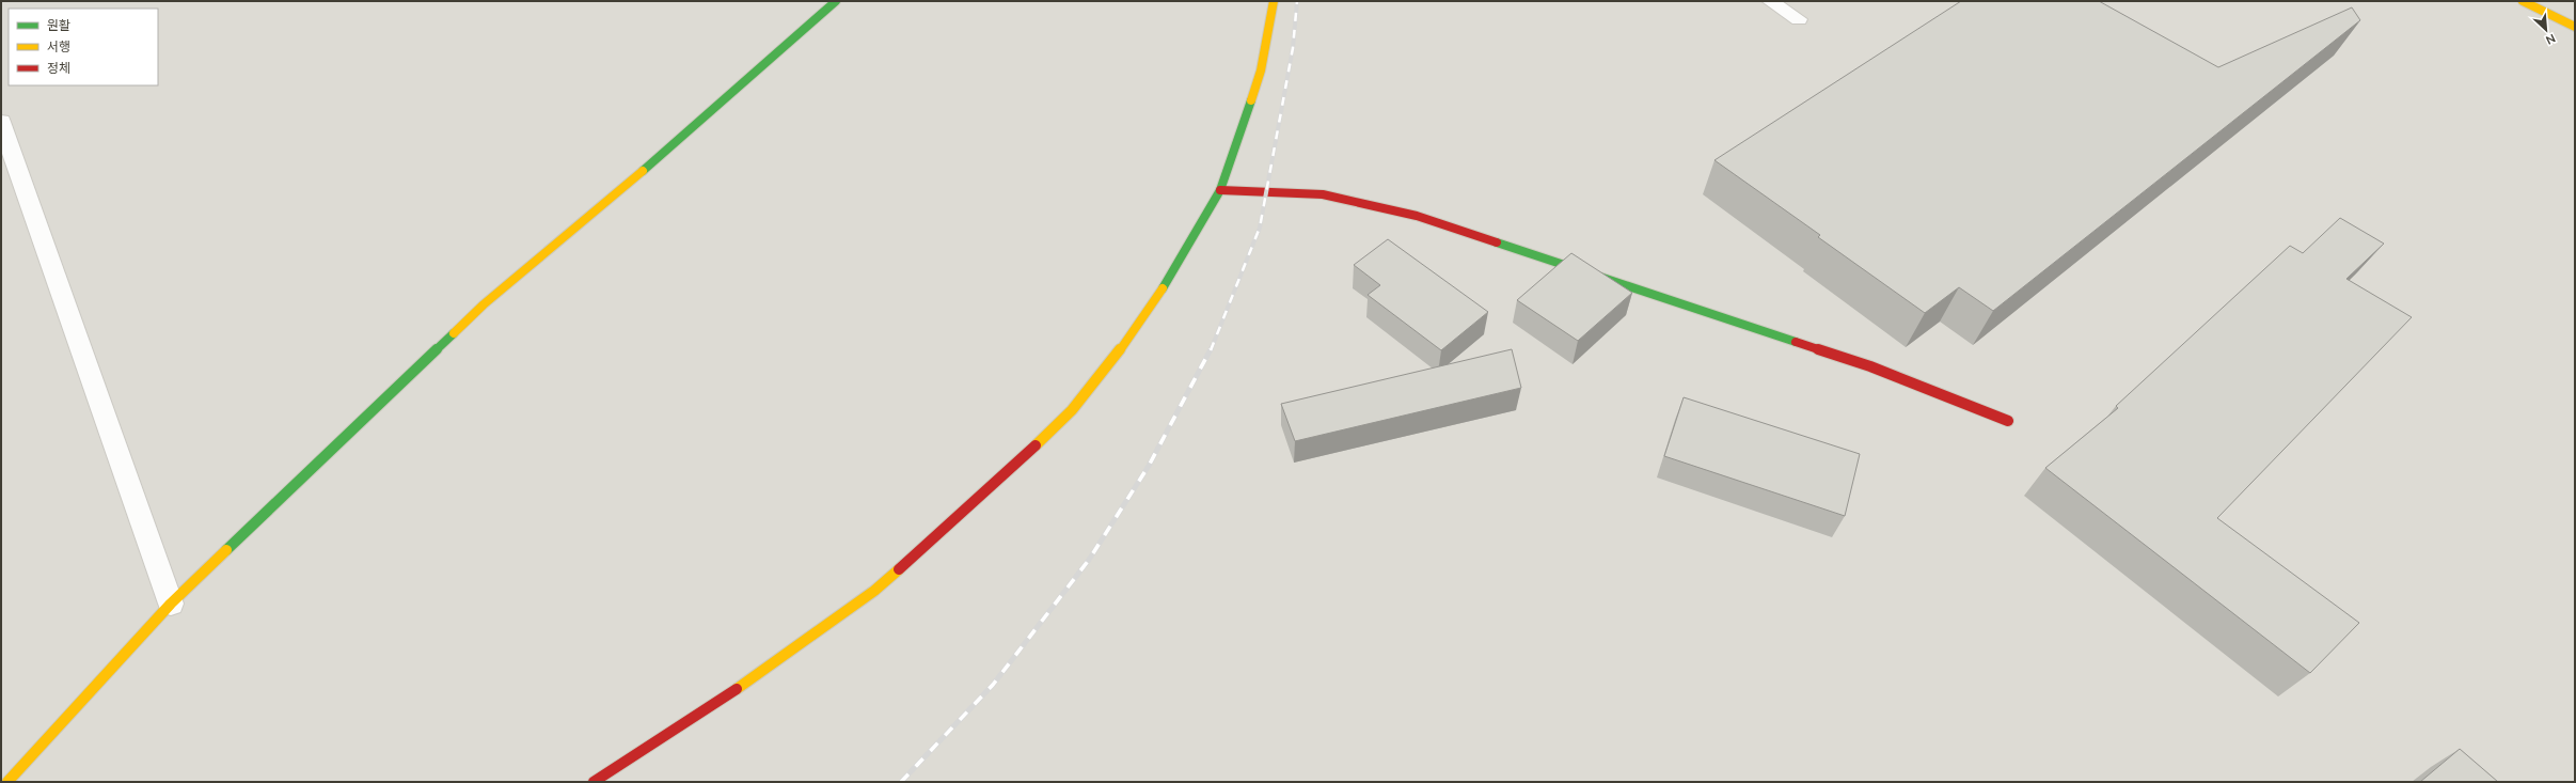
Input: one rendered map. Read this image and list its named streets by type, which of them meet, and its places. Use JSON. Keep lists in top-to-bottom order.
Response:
{
  "legend": ["원활", "서행", "정체"],
  "north": "bottom right"
}
